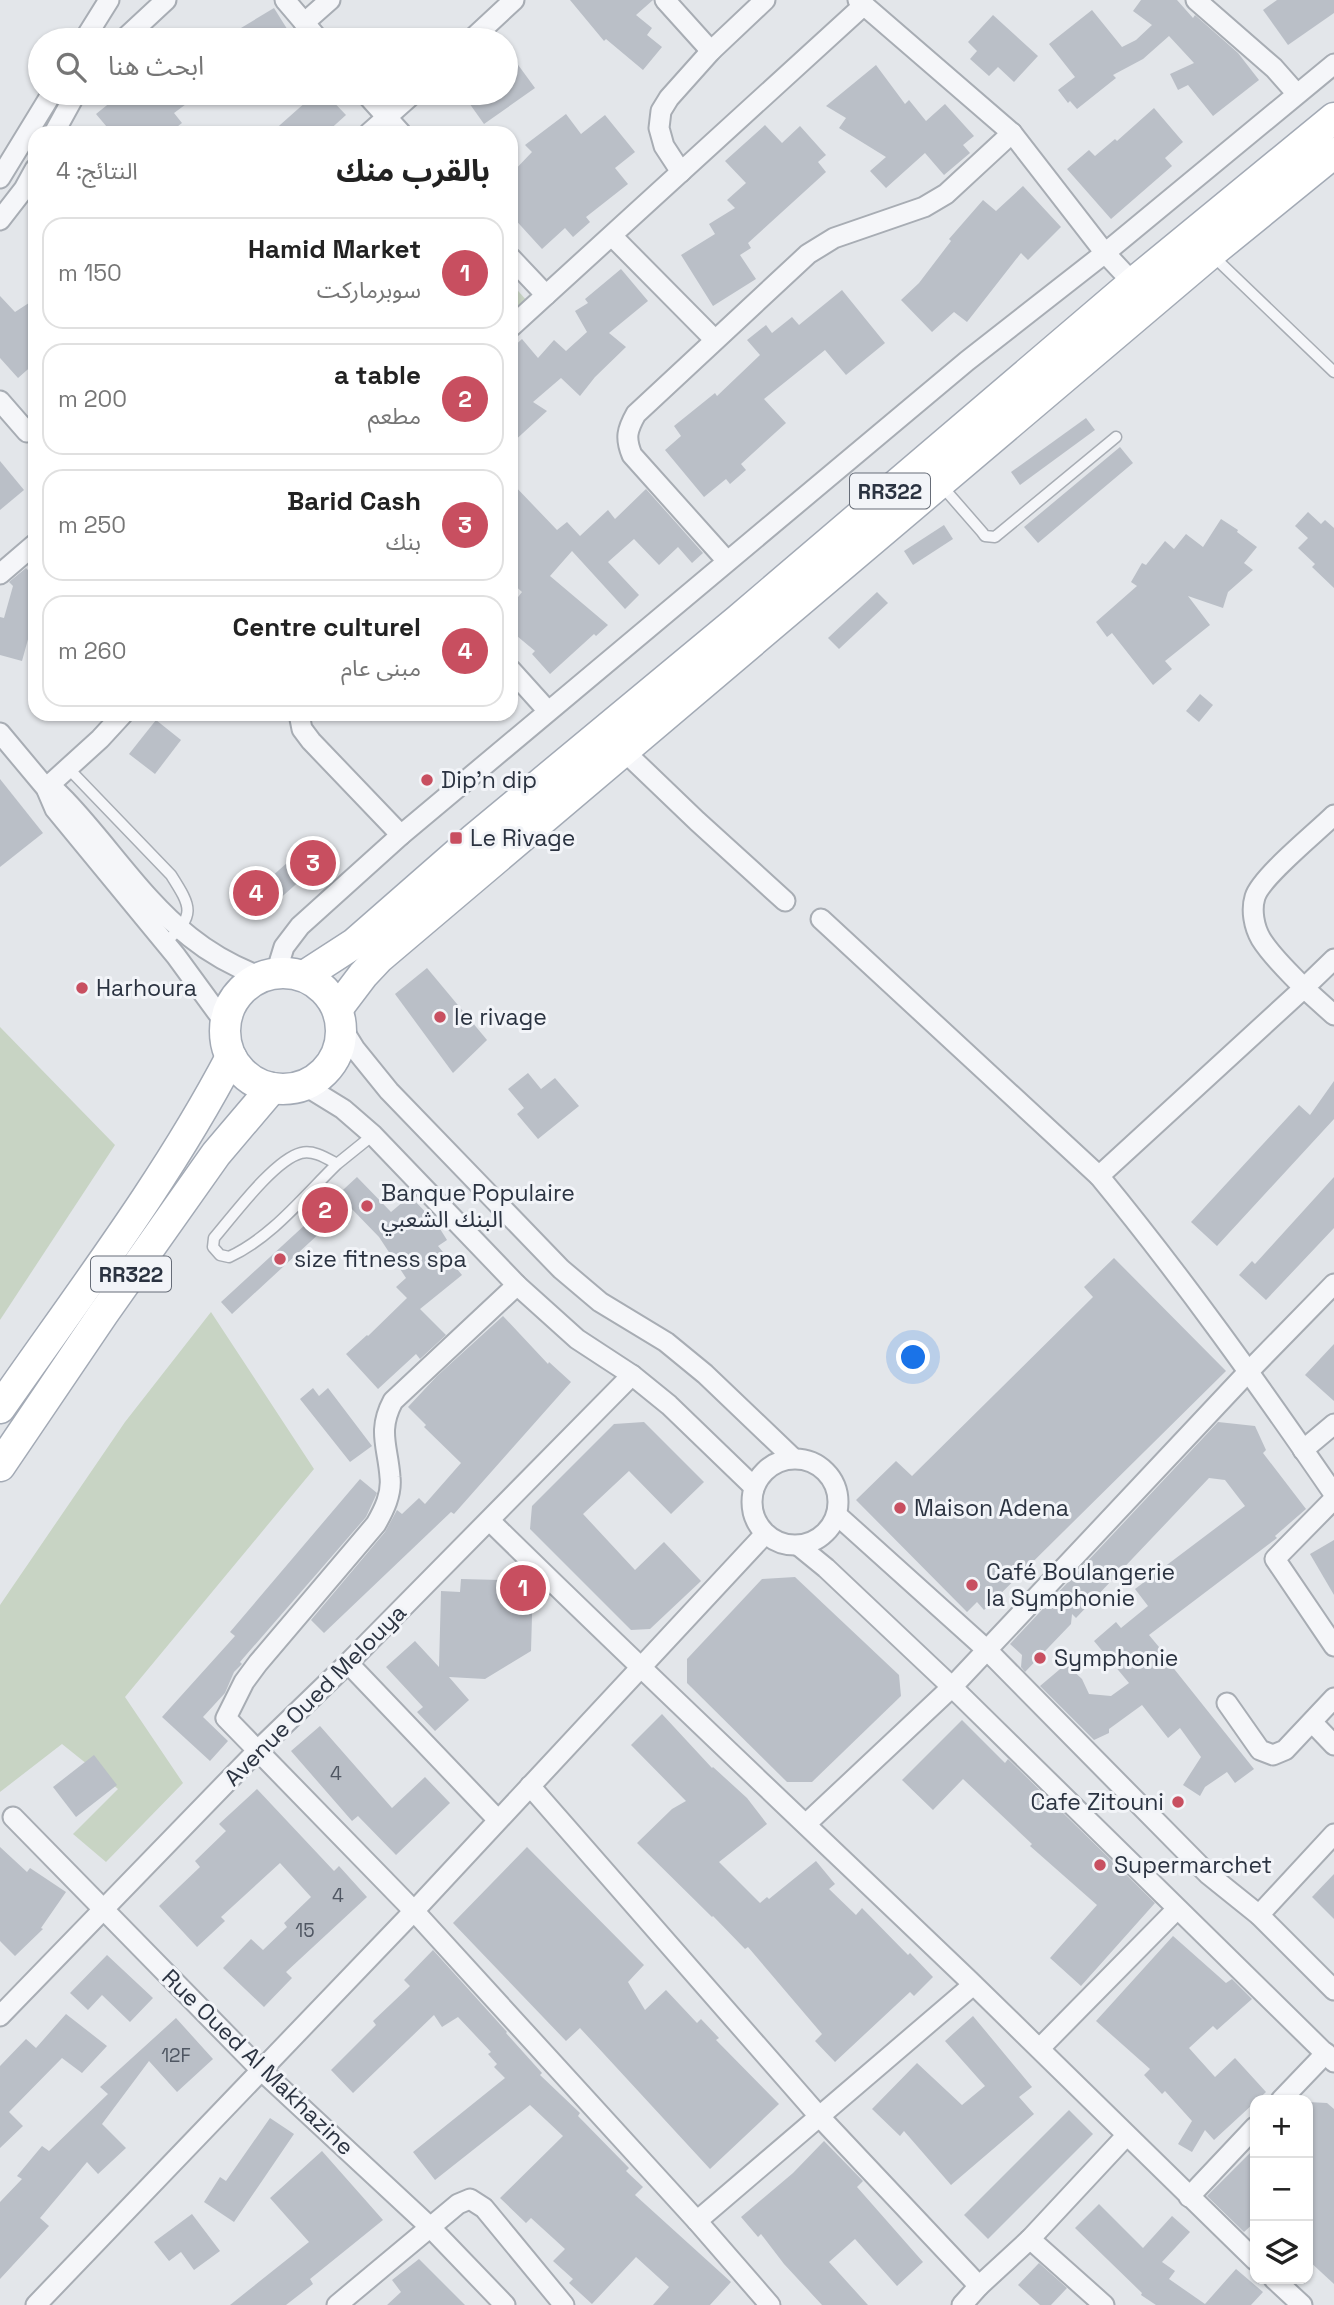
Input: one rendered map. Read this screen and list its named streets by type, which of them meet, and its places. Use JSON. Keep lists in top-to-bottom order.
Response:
{
  "streets": {
    "main road": ["RR322"],
    "street": ["Avenue Oued Melouya", "Rue Oued Al Makhazine"]
  },
  "crossings": [
    ["Avenue Oued Melouya", "Rue Oued Al Makhazine"]
  ],
  "places": {
    "other": [
      "Dip'n dip",
      "Harhoura",
      "le rivage",
      "Banque Populaire البنك الشعبي",
      "size fitness spa",
      "Maison Adena",
      "Café Boulangerie la Symphonie",
      "Symphonie",
      "Cafe Zitouni",
      "Supermarchet"
    ],
    "transit": ["Le Rivage"]
  },
  "house_numbers": [
    "4",
    "4",
    "15",
    "12F"
  ],
  "page": {
    "search": "ابحث هنا",
    "heading": ["بالقرب منك", "النتائج: 4"],
    "list": [
      {
        "mark": "1",
        "name": "Hamid Market",
        "note": "سوبرماركت",
        "value": "150 m"
      },
      {
        "mark": "2",
        "name": "a table",
        "note": "مطعم",
        "value": "200 m"
      },
      {
        "mark": "3",
        "name": "Barid Cash",
        "note": "بنك",
        "value": "250 m"
      },
      {
        "mark": "4",
        "name": "Centre culturel",
        "note": "مبنى عام",
        "value": "260 m"
      }
    ],
    "pins": [
      "3",
      "4",
      "2",
      "1"
    ],
    "map_buttons": ["+", "−"]
  }
}
